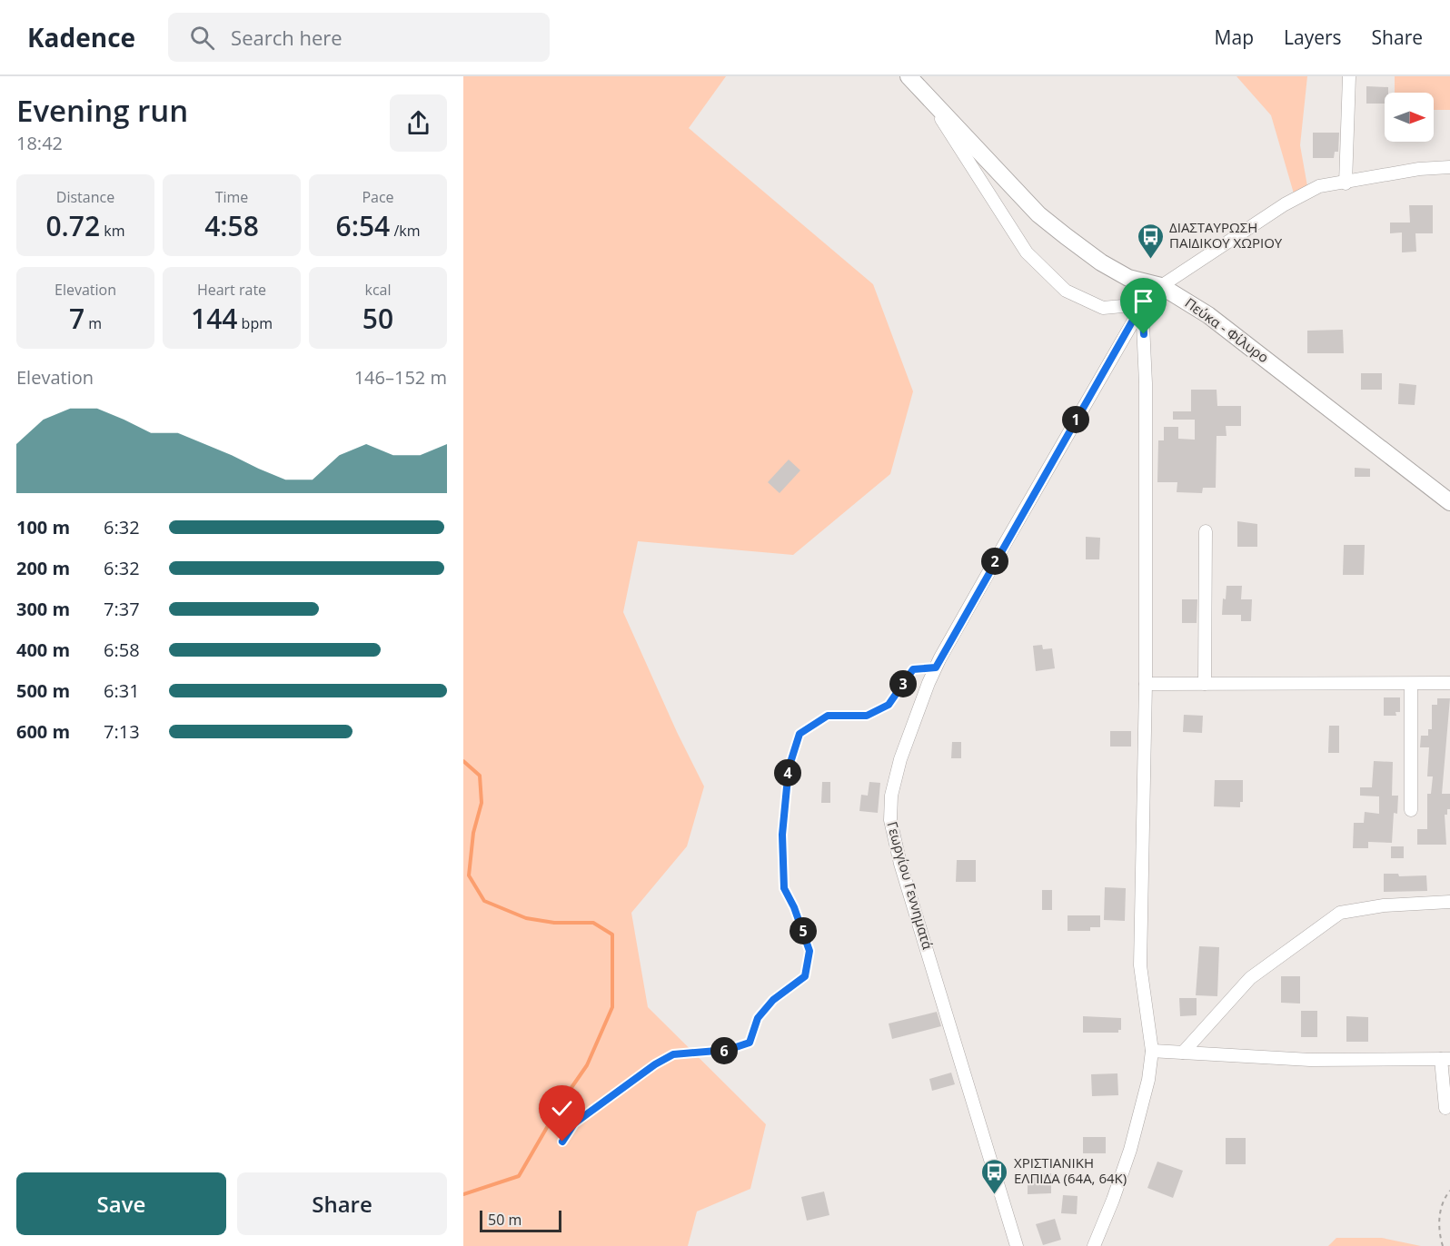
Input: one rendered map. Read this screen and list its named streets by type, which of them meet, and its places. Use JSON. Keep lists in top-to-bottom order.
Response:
{
  "streets": {
    "main road": ["Πεύκα - Φίλυρο"],
    "street": ["Γεωργίου Γεννηματά"]
  },
  "crossings": [
    ["Πεύκα - Φίλυρο", "Γεωργίου Γεννηματά"]
  ],
  "places": {
    "bus stop": ["ΔΙΑΣΤΑΥΡΩΣΗ ΠΑΙΔΙΚΟΥ ΧΩΡΙΟΥ", "ΧΡΙΣΤΙΑΝΙΚΗ ΕΛΠΙΔΑ (64Α, 64Κ)"]
  },
  "scale_bar": "50 m",
  "north": "right",
  "page": {
    "header": "Kadence",
    "search": "Search here",
    "nav": ["Map", "Layers", "Share"],
    "heading": ["Evening run", "18:42"],
    "stats": [
      ["Distance", "0.72 km"],
      ["Time", "4:58"],
      ["Pace", "6:54 /km"],
      ["Elevation", "7 m"],
      ["Heart rate", "144 bpm"],
      ["kcal", "50"]
    ],
    "chart": ["Elevation", "146–152 m"],
    "pins": [
      "1",
      "2",
      "3",
      "4",
      "5",
      "6"
    ],
    "list": [
      {
        "name": "100 m",
        "note": "6:32"
      },
      {
        "name": "200 m",
        "note": "6:32"
      },
      {
        "name": "300 m",
        "note": "7:37"
      },
      {
        "name": "400 m",
        "note": "6:58"
      },
      {
        "name": "500 m",
        "note": "6:31"
      },
      {
        "name": "600 m",
        "note": "7:13"
      }
    ],
    "buttons": ["Save", "Share"],
    "scale": "50 m"
  }
}
